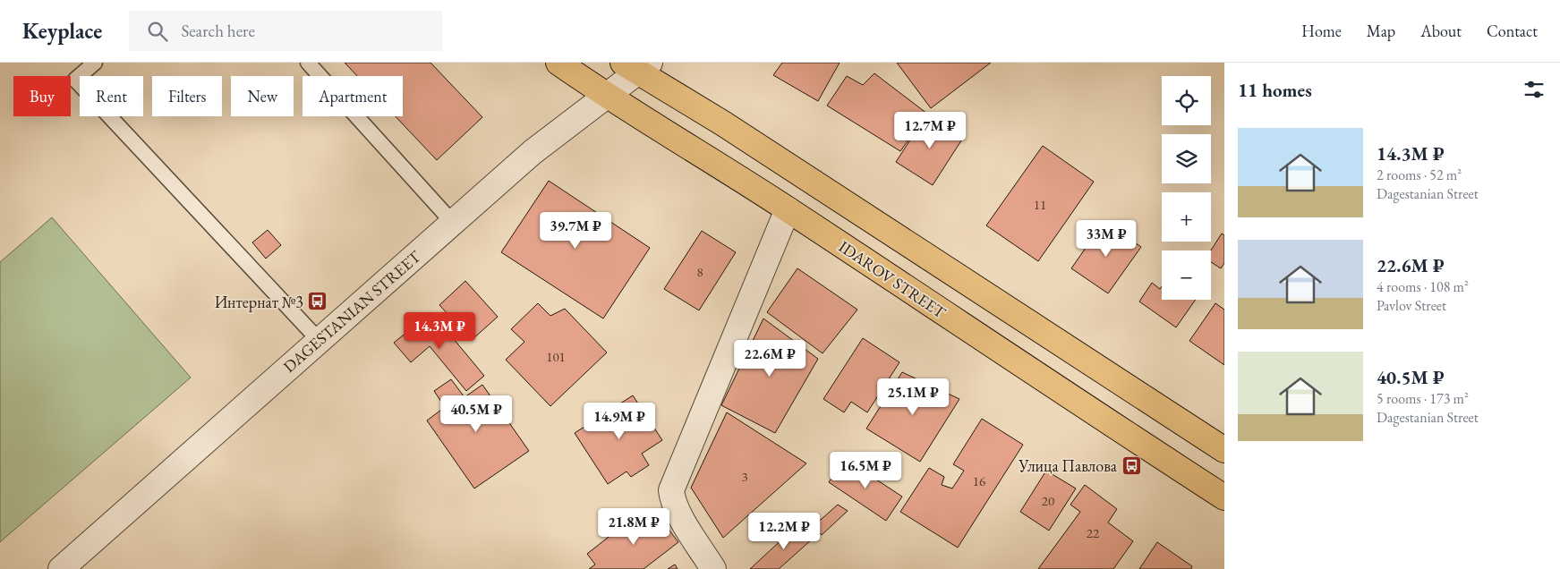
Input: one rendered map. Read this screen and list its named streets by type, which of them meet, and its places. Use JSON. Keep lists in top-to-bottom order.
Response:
{
  "streets": {
    "main road": ["IDAROV STREET"],
    "street": ["DAGESTANIAN STREET"]
  },
  "crossings": [
    ["IDAROV STREET", "DAGESTANIAN STREET"]
  ],
  "places": {
    "bus stop": ["Интернат №3", "Улица Павлова"]
  },
  "house_numbers": [
    "11",
    "8",
    "101",
    "3",
    "16",
    "20",
    "22"
  ],
  "page": {
    "header": "Keyplace",
    "search": "Search here",
    "nav": [
      "Home",
      "Map",
      "About",
      "Contact"
    ],
    "heading": "11 homes",
    "map_buttons": ["+", "−"],
    "chip": [
      "Buy",
      "Rent",
      "Filters",
      "New",
      "Apartment"
    ],
    "price": [
      "12.7M ₽",
      "39.7M ₽",
      "33M ₽",
      "14.3M ₽",
      "22.6M ₽",
      "25.1M ₽",
      "40.5M ₽",
      "14.9M ₽",
      "16.5M ₽",
      "21.8M ₽",
      "12.2M ₽"
    ],
    "list": [
      {
        "name": "14.3M ₽",
        "note": "2 rooms · 52 m² · Dagestanian Street"
      },
      {
        "name": "22.6M ₽",
        "note": "4 rooms · 108 m² · Pavlov Street"
      },
      {
        "name": "40.5M ₽",
        "note": "5 rooms · 173 m² · Dagestanian Street"
      }
    ]
  }
}
